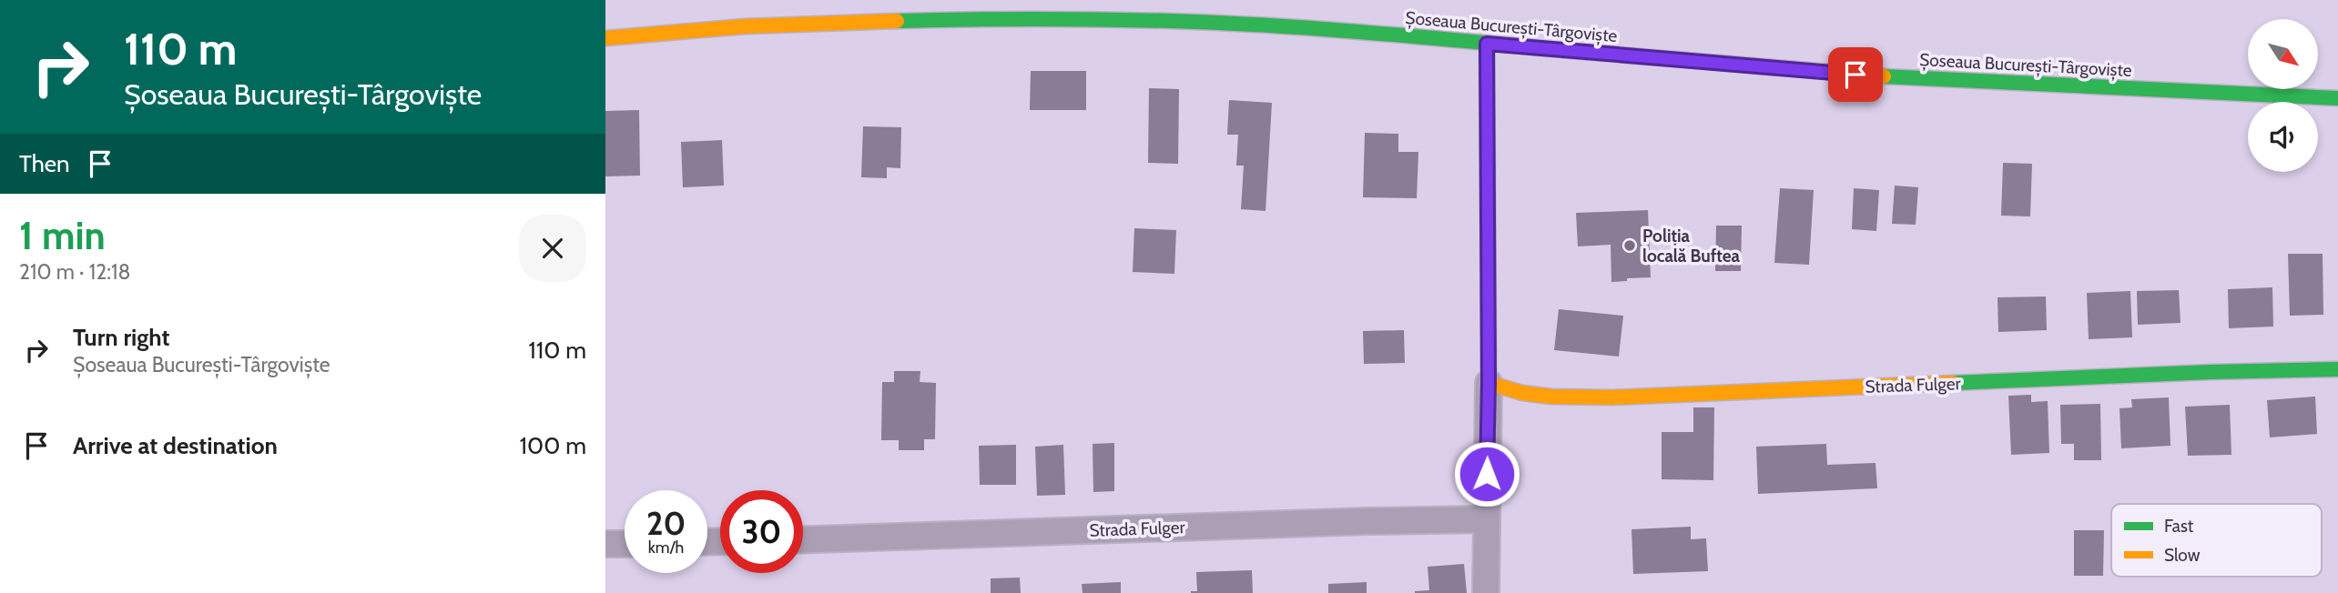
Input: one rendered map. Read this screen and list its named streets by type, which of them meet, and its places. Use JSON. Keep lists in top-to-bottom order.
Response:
{
  "streets": {
    "main road": ["Șoseaua București-Târgoviște", "Strada Fulger"]
  },
  "places": ["Poliția locală Buftea"],
  "legend": ["Fast", "Slow"],
  "north": "bottom right",
  "page": {
    "turn": ["110 m", "Șoseaua București-Târgoviște"],
    "then": "Then",
    "heading": ["1 min", "210 m · 12:18"],
    "list": [
      {
        "name": "Turn right",
        "note": "Șoseaua București-Târgoviște",
        "value": "110 m"
      },
      {
        "name": "Arrive at destination",
        "value": "100 m"
      }
    ],
    "speed": "20 km/h",
    "limit": "30"
  }
}
